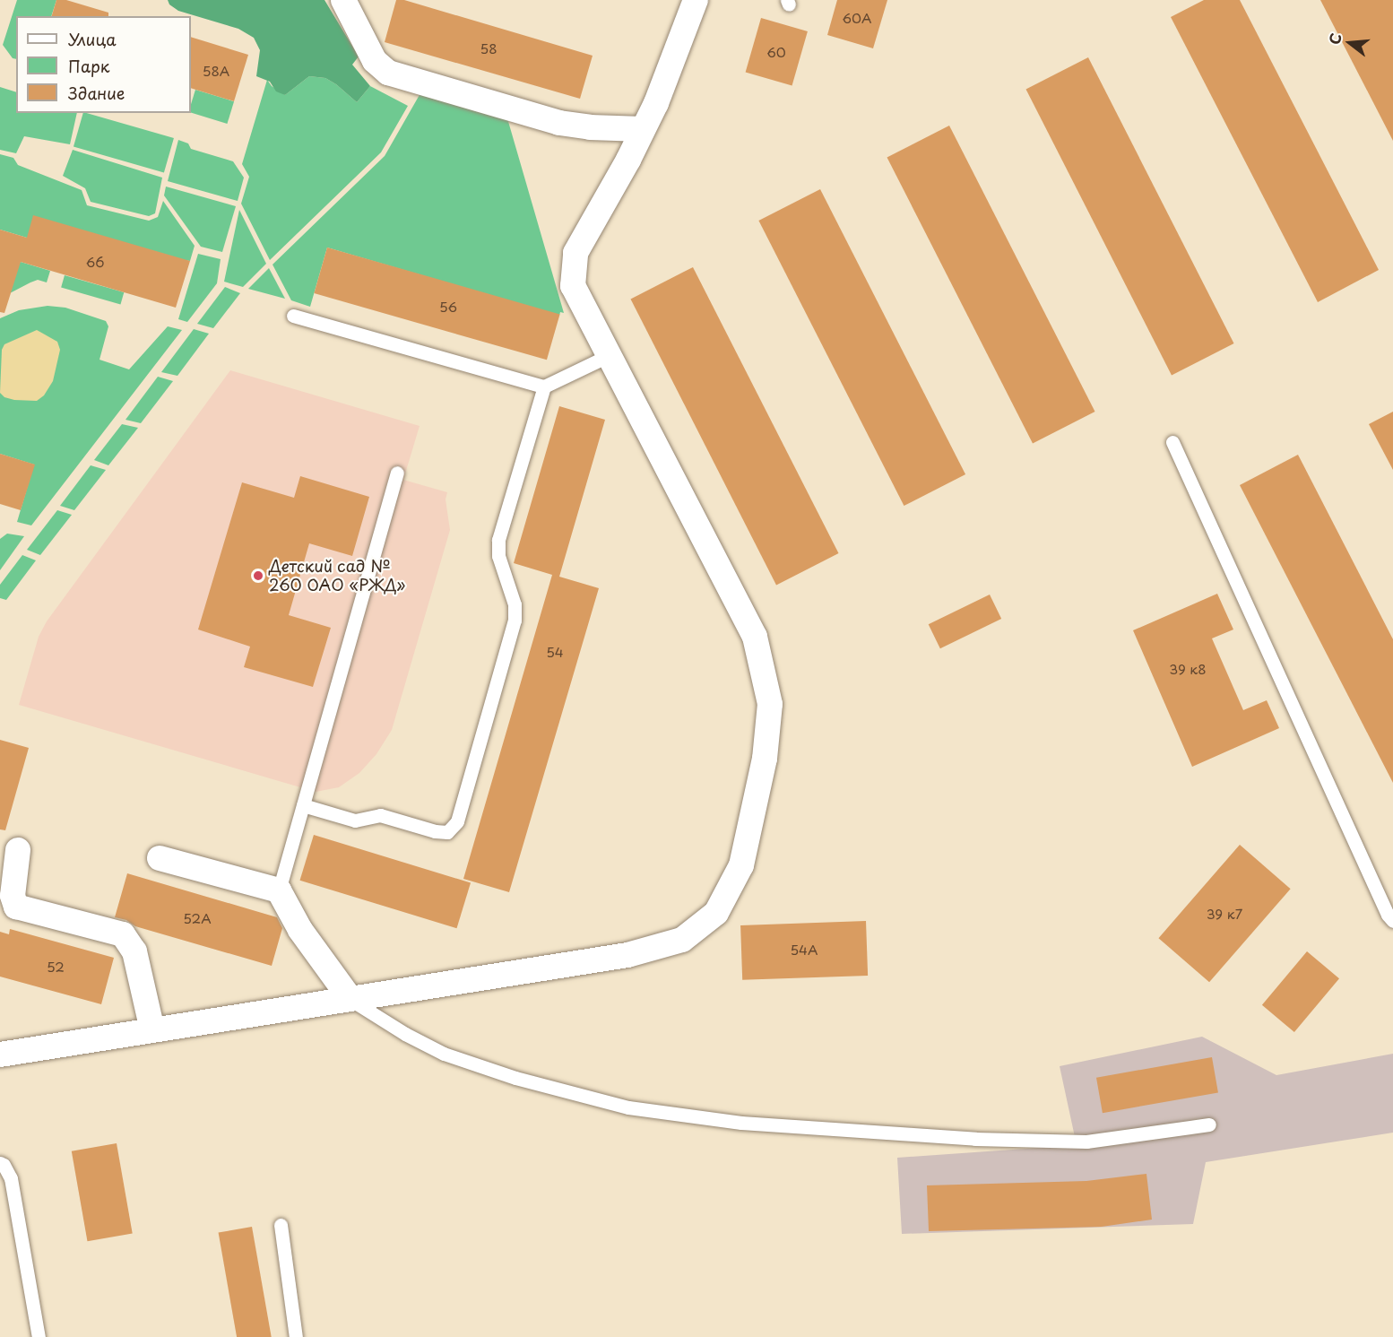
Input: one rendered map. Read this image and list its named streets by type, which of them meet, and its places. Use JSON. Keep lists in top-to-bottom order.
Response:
{
  "places": ["Детский сад № 260 ОАО «РЖД»"],
  "house_numbers": [
    "60А",
    "58",
    "60",
    "58А",
    "66",
    "56",
    "54",
    "39 к8",
    "39 к7",
    "52А",
    "54А",
    "52"
  ],
  "legend": ["Улица", "Парк", "Здание"],
  "north": "left"
}
